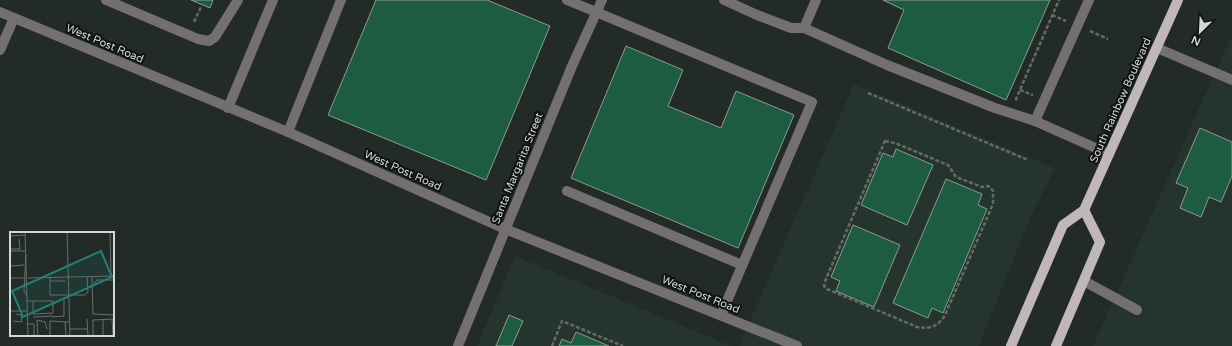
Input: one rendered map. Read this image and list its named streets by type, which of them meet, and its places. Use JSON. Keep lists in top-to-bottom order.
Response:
{
  "streets": {
    "main road": ["South Rainbow Boulevard"],
    "street": ["West Post Road", "Santa Margarita Street"]
  },
  "crossings": [
    ["West Post Road", "Santa Margarita Street"]
  ],
  "north": "bottom left"
}
